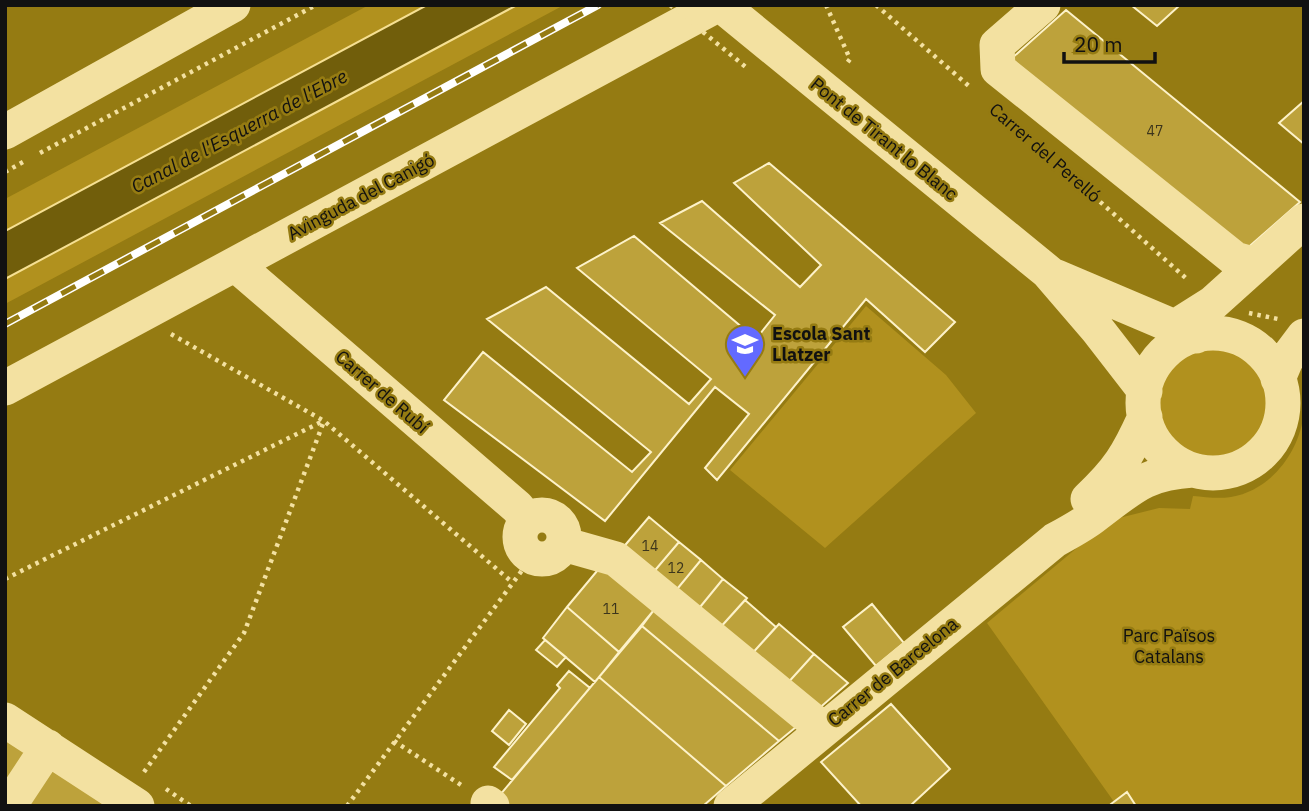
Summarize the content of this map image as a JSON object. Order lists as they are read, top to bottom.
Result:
{
  "streets": {
    "street": [
      "Pont de Tirant lo Blanc",
      "Carrer del Perelló",
      "Avinguda del Canigó",
      "Carrer de Rubí",
      "Carrer de Barcelona"
    ]
  },
  "crossings": [
    ["Pont de Tirant lo Blanc", "Avinguda del Canigó"],
    ["Avinguda del Canigó", "Carrer de Rubí"]
  ],
  "water": ["Canal de l'Esquerra de l'Ebre"],
  "parks": ["Parc Països Catalans"],
  "places": {
    "school or university": ["Escola Sant Llatzer"]
  },
  "house_numbers": [
    "47",
    "14",
    "12",
    "11"
  ],
  "scale_bar": "20 m"
}
